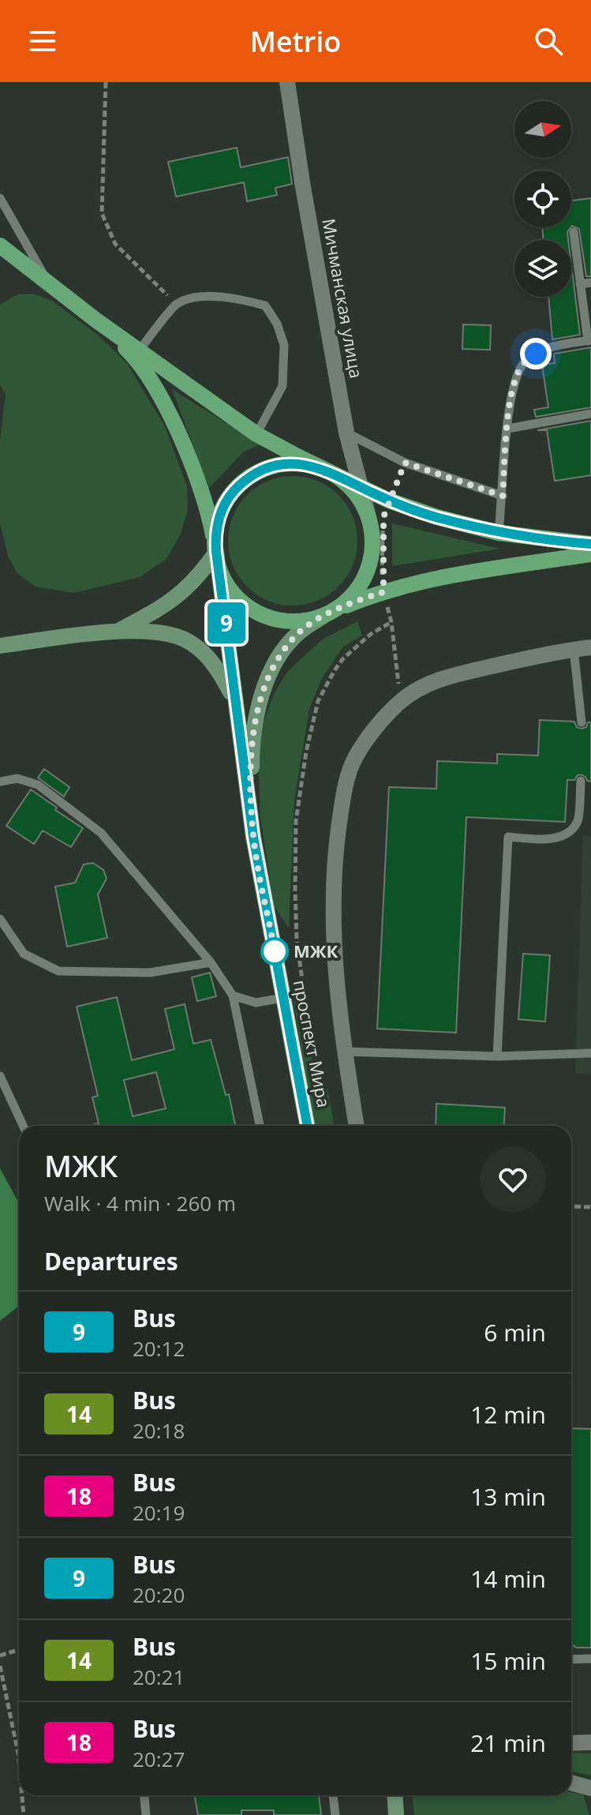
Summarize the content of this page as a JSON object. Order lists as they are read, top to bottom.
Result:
{
  "streets": {
    "main road": ["проспект Мира"],
    "street": ["Мичманская улица"]
  },
  "crossings": [
    ["Мичманская улица", "проспект Мира"]
  ],
  "places": ["МЖК"],
  "lines": ["bus line 9"],
  "north": "right",
  "page": {
    "header": "Metrio",
    "on_map": "9",
    "heading": [
      ["МЖК", "Walk · 4 min · 260 m"],
      "Departures"
    ],
    "list": [
      {
        "mark": "9",
        "name": "Bus",
        "note": "20:12",
        "value": "6 min"
      },
      {
        "mark": "14",
        "name": "Bus",
        "note": "20:18",
        "value": "12 min"
      },
      {
        "mark": "18",
        "name": "Bus",
        "note": "20:19",
        "value": "13 min"
      },
      {
        "mark": "9",
        "name": "Bus",
        "note": "20:20",
        "value": "14 min"
      },
      {
        "mark": "14",
        "name": "Bus",
        "note": "20:21",
        "value": "15 min"
      },
      {
        "mark": "18",
        "name": "Bus",
        "note": "20:27",
        "value": "21 min"
      }
    ]
  }
}
